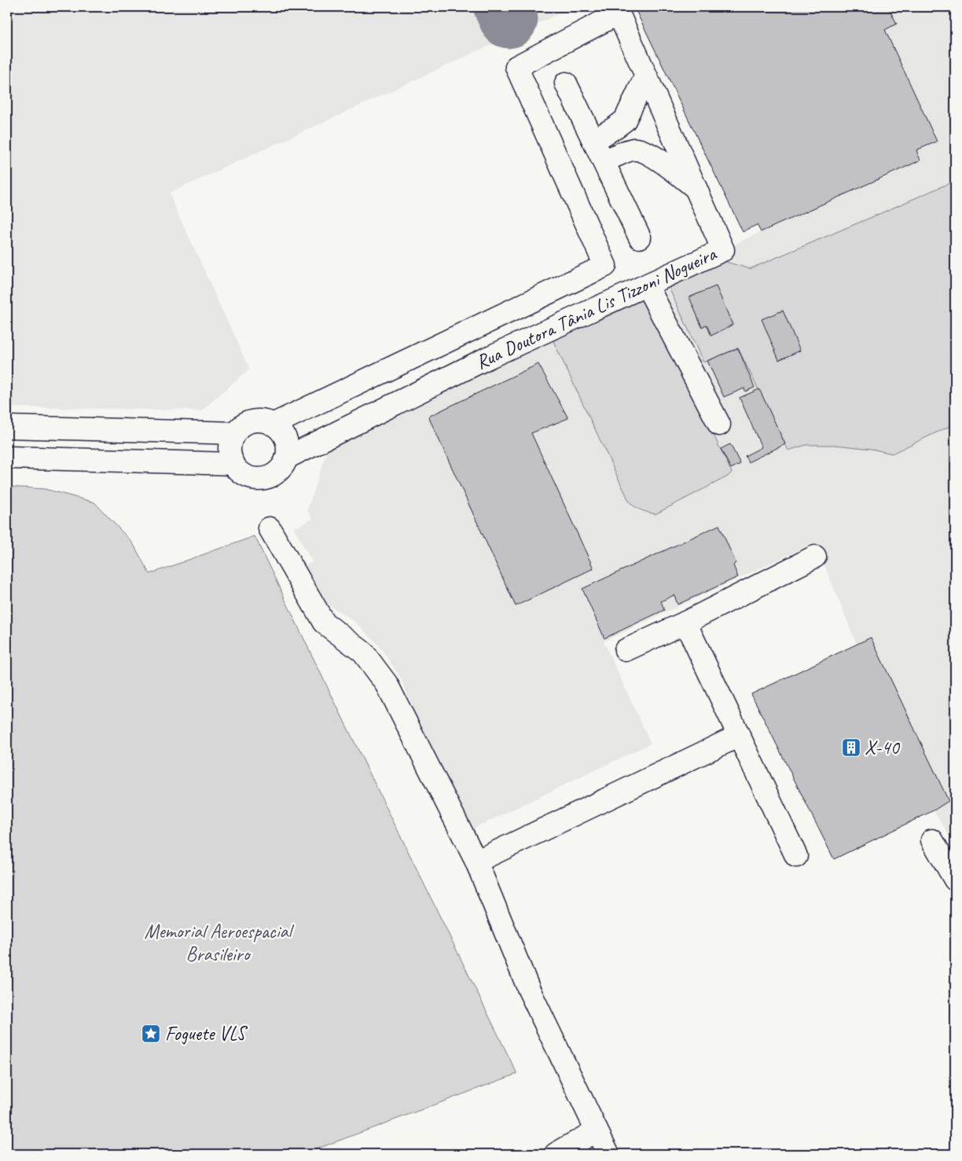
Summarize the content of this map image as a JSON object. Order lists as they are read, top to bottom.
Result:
{
  "streets": {
    "street": ["Rua Doutora Tânia Lis Tizzoni Nogueira"]
  },
  "parks": ["Memorial Aeroespacial Brasileiro"],
  "places": {
    "building": ["X-40"],
    "place": ["Foguete VLS"]
  }
}
